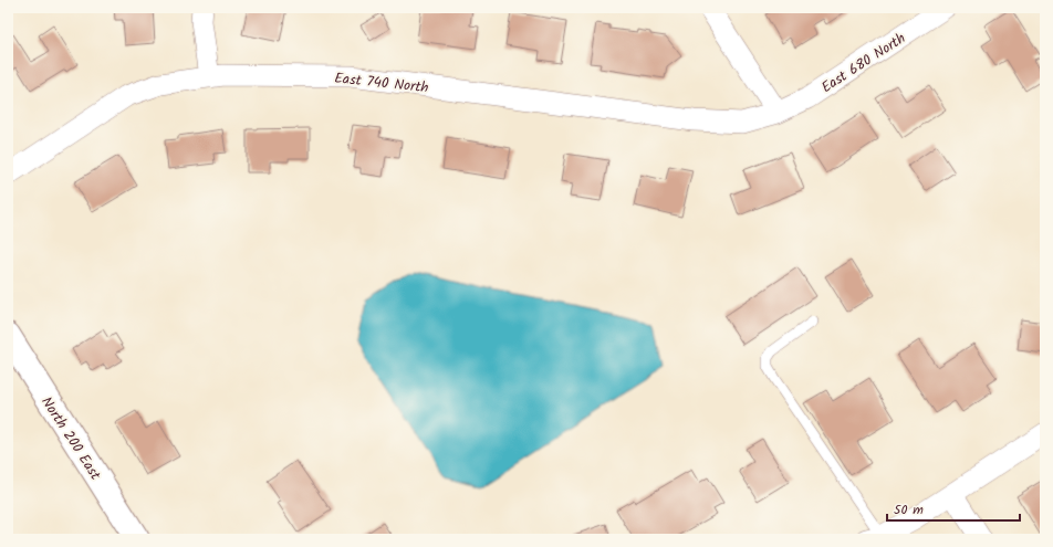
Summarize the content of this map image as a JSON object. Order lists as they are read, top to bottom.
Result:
{
  "streets": {
    "street": ["East 680 North", "East 740 North", "North 200 East"]
  },
  "crossings": [
    ["East 680 North", "East 740 North"]
  ],
  "scale_bar": "50 m"
}
